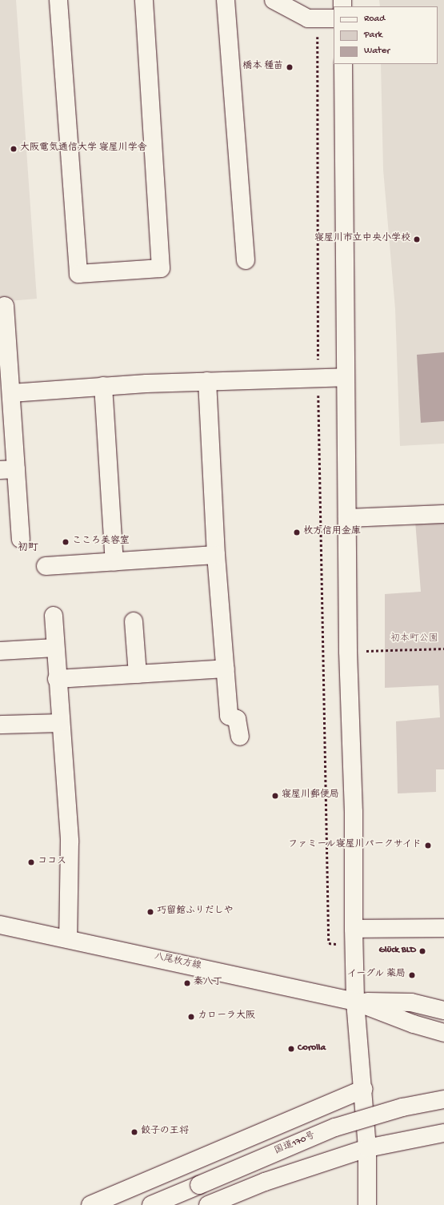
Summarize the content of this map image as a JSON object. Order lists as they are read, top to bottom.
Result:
{
  "streets": {
    "main road": ["八尾枚方線", "国道170号"]
  },
  "districts": ["初町"],
  "parks": ["初本町公園"],
  "places": [
    "橋本 種苗",
    "大阪電気通信大学 寝屋川学舎",
    "寝屋川市立中央小学校",
    "枚方信用金庫",
    "こころ美容室",
    "寝屋川郵便局",
    "ファミール寝屋川パークサイド",
    "ココス",
    "巧留館ふりだしや",
    "Glück BLD",
    "イーグル 薬局",
    "秦八丁",
    "カローラ大阪",
    "Corolla",
    "餃子の王将"
  ],
  "legend": ["Road", "Park", "Water"]
}
